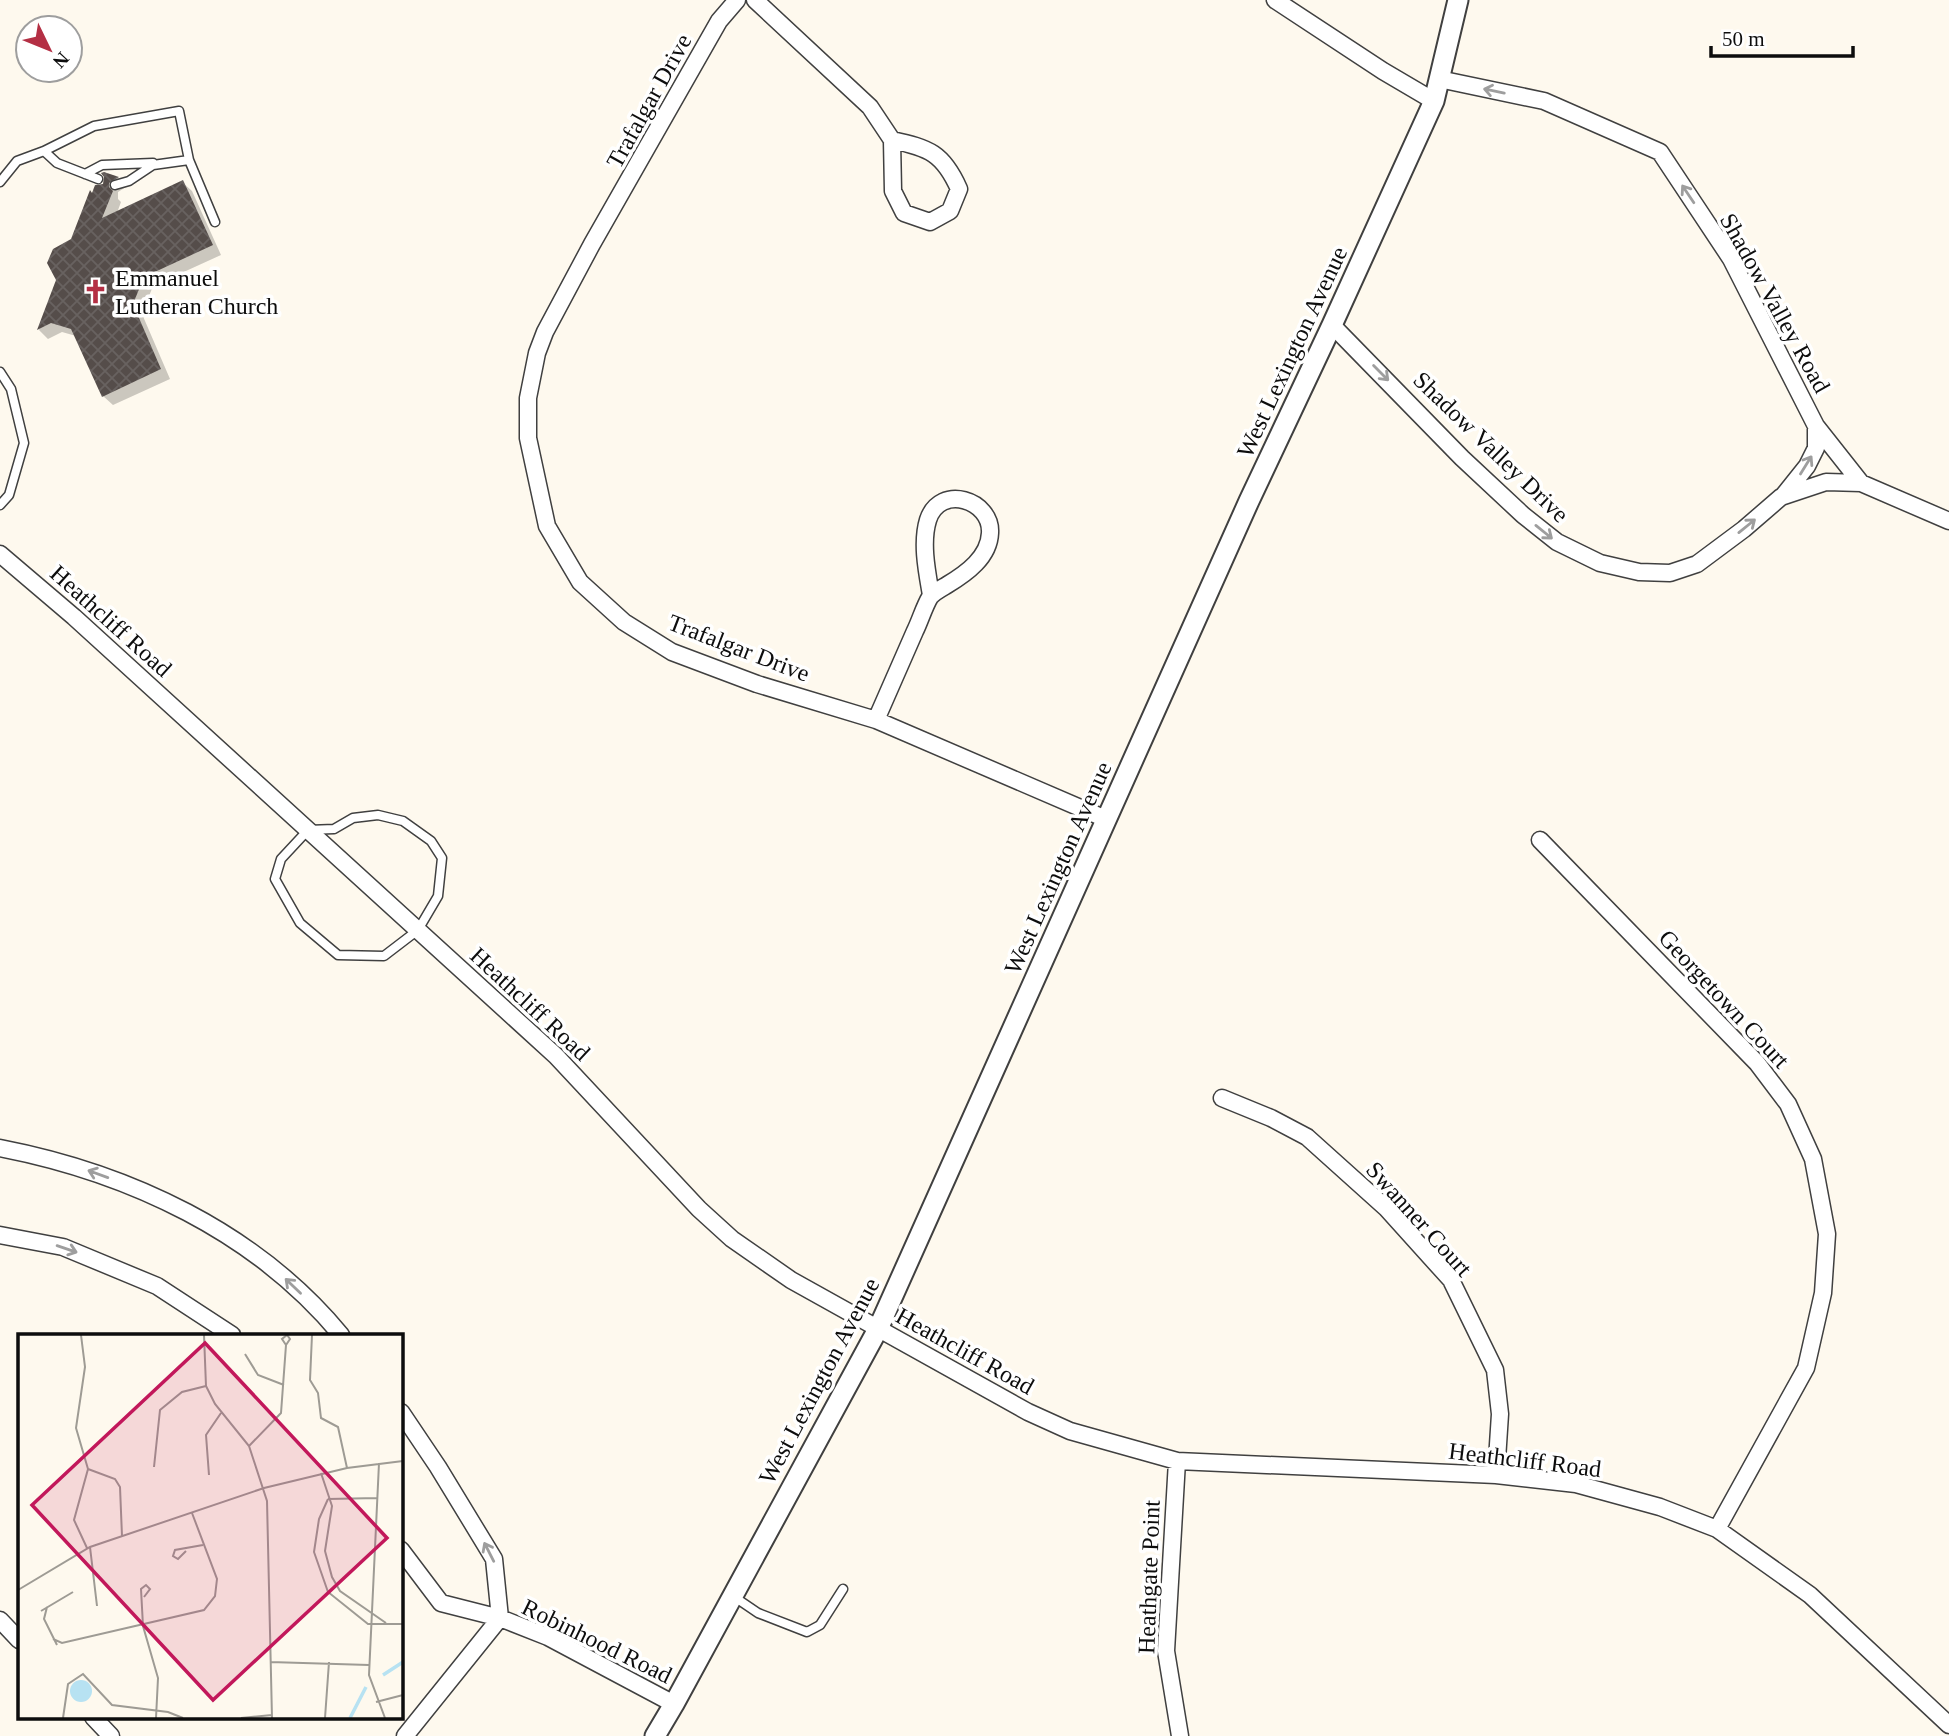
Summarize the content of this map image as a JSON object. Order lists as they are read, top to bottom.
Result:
{
  "streets": {
    "street": [
      "Trafalgar Drive",
      "Shadow Valley Road",
      "West Lexington Avenue",
      "Shadow Valley Drive",
      "Heathcliff Road",
      "Georgetown Court",
      "Swanner Court",
      "Heathgate Point",
      "Robinhood Road"
    ]
  },
  "crossings": [
    ["Trafalgar Drive", "West Lexington Avenue"],
    ["Shadow Valley Road", "West Lexington Avenue"],
    ["Shadow Valley Road", "Shadow Valley Drive"],
    ["West Lexington Avenue", "Shadow Valley Drive"],
    ["West Lexington Avenue", "Heathcliff Road"],
    ["West Lexington Avenue", "Robinhood Road"],
    ["Heathcliff Road", "Georgetown Court"],
    ["Heathcliff Road", "Swanner Court"],
    ["Heathcliff Road", "Heathgate Point"]
  ],
  "one_way": ["Shadow Valley Road", "Robinhood Road"],
  "places": {
    "church": ["Emmanuel Lutheran Church"]
  },
  "scale_bar": "50 m",
  "north": "bottom right"
}
